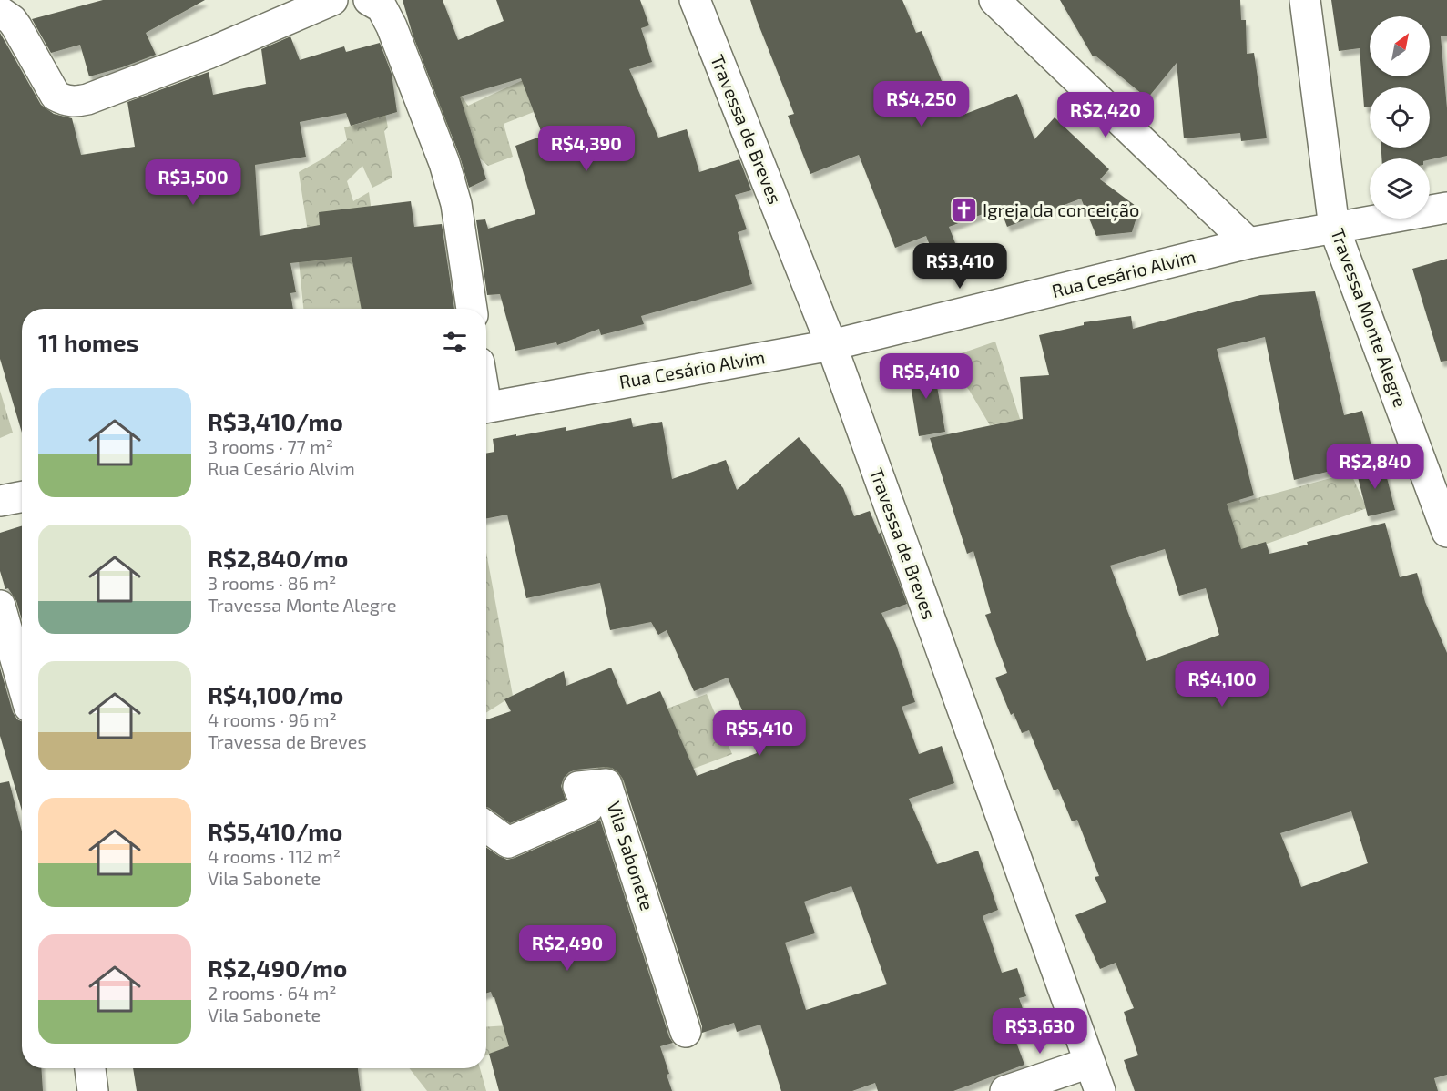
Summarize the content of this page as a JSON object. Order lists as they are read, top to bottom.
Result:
{
  "streets": {
    "street": [
      "Travessa de Breves",
      "Rua Cesário Alvim",
      "Travessa Monte Alegre",
      "Vila Sabonete"
    ]
  },
  "crossings": [
    ["Travessa de Breves", "Rua Cesário Alvim"],
    ["Rua Cesário Alvim", "Travessa Monte Alegre"]
  ],
  "places": {
    "church": ["Igreja da conceição"]
  },
  "north": "top right",
  "page": {
    "price": [
      "R$4,250",
      "R$2,420",
      "R$4,390",
      "R$3,500",
      "R$3,410",
      "R$5,410",
      "R$2,840",
      "R$4,100",
      "R$5,410",
      "R$2,490",
      "R$3,630"
    ],
    "heading": "11 homes",
    "list": [
      {
        "name": "R$3,410/mo",
        "note": "3 rooms · 77 m² · Rua Cesário Alvim"
      },
      {
        "name": "R$2,840/mo",
        "note": "3 rooms · 86 m² · Travessa Monte Alegre"
      },
      {
        "name": "R$4,100/mo",
        "note": "4 rooms · 96 m² · Travessa de Breves"
      },
      {
        "name": "R$5,410/mo",
        "note": "4 rooms · 112 m² · Vila Sabonete"
      },
      {
        "name": "R$2,490/mo",
        "note": "2 rooms · 64 m² · Vila Sabonete"
      }
    ]
  }
}
